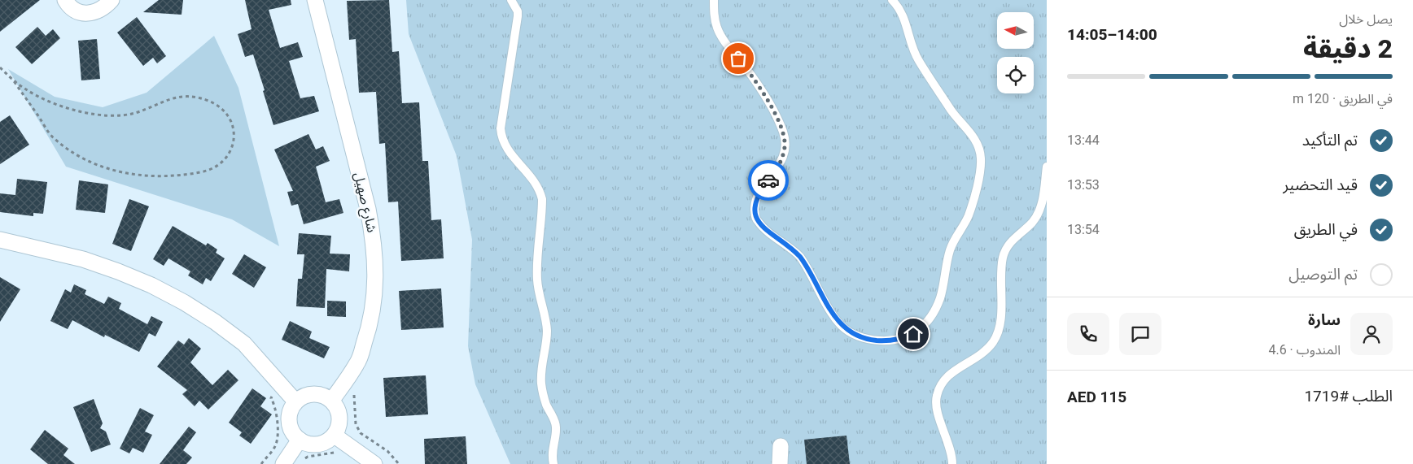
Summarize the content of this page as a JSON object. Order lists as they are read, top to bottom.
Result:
{
  "streets": {
    "street": ["شارع صهيل"]
  },
  "north": "left",
  "page": {
    "heading": ["2 دقيقة", "يصل خلال", "14:00–14:05"],
    "panel": [
      "سارة",
      "المندوب · 4.6",
      "الطلب #1719",
      "AED 115"
    ],
    "bar": "في الطريق · 120 m",
    "list": [
      ["تم التأكيد", "13:44"],
      ["قيد التحضير", "13:53"],
      ["في الطريق", "13:54"],
      "تم التوصيل"
    ]
  }
}
